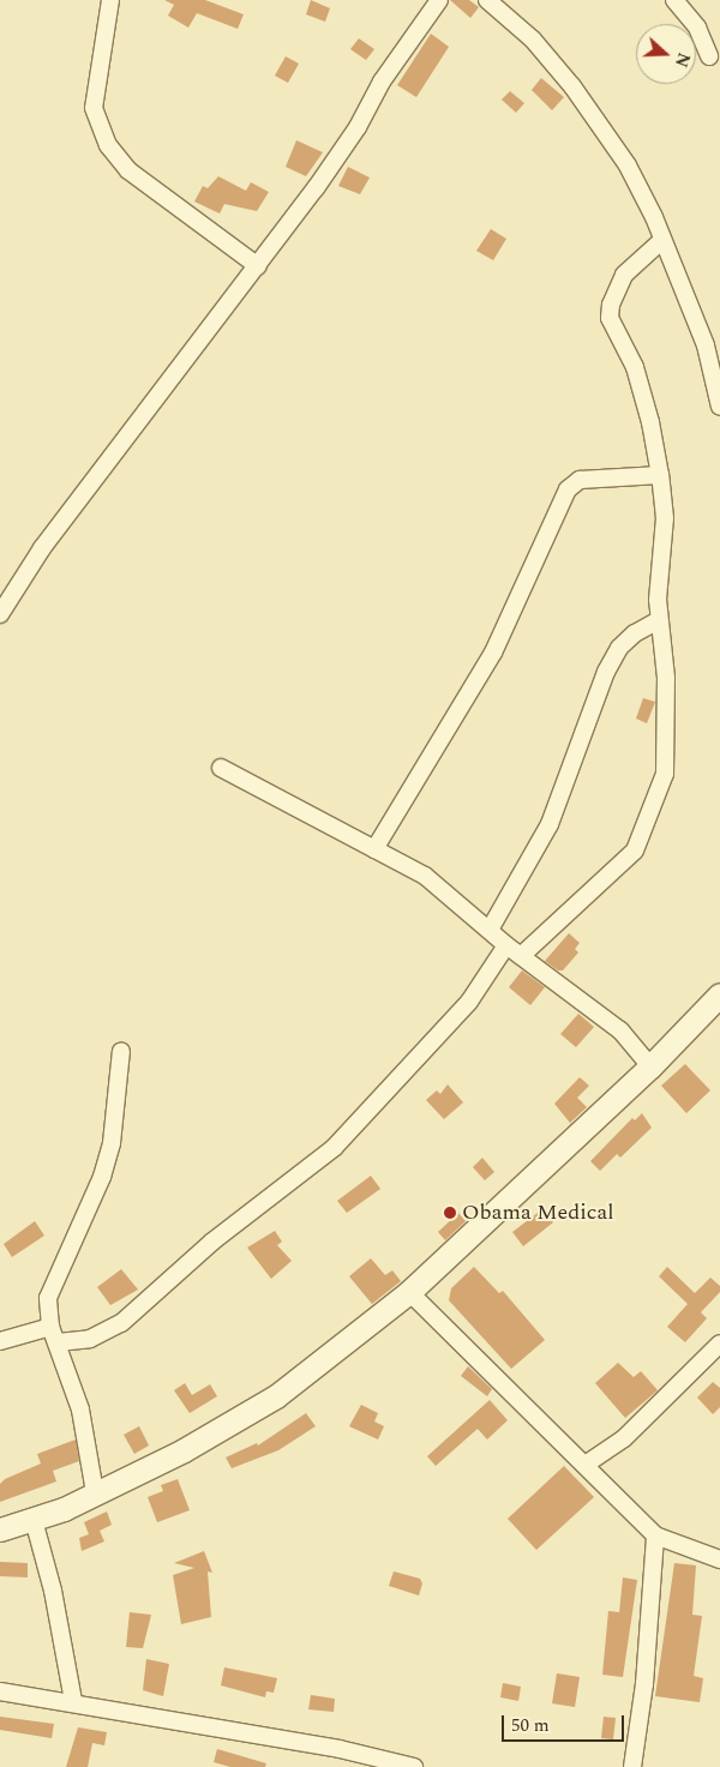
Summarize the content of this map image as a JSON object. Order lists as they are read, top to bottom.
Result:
{
  "places": ["Obama Medical"],
  "scale_bar": "50 m",
  "north": "right"
}
